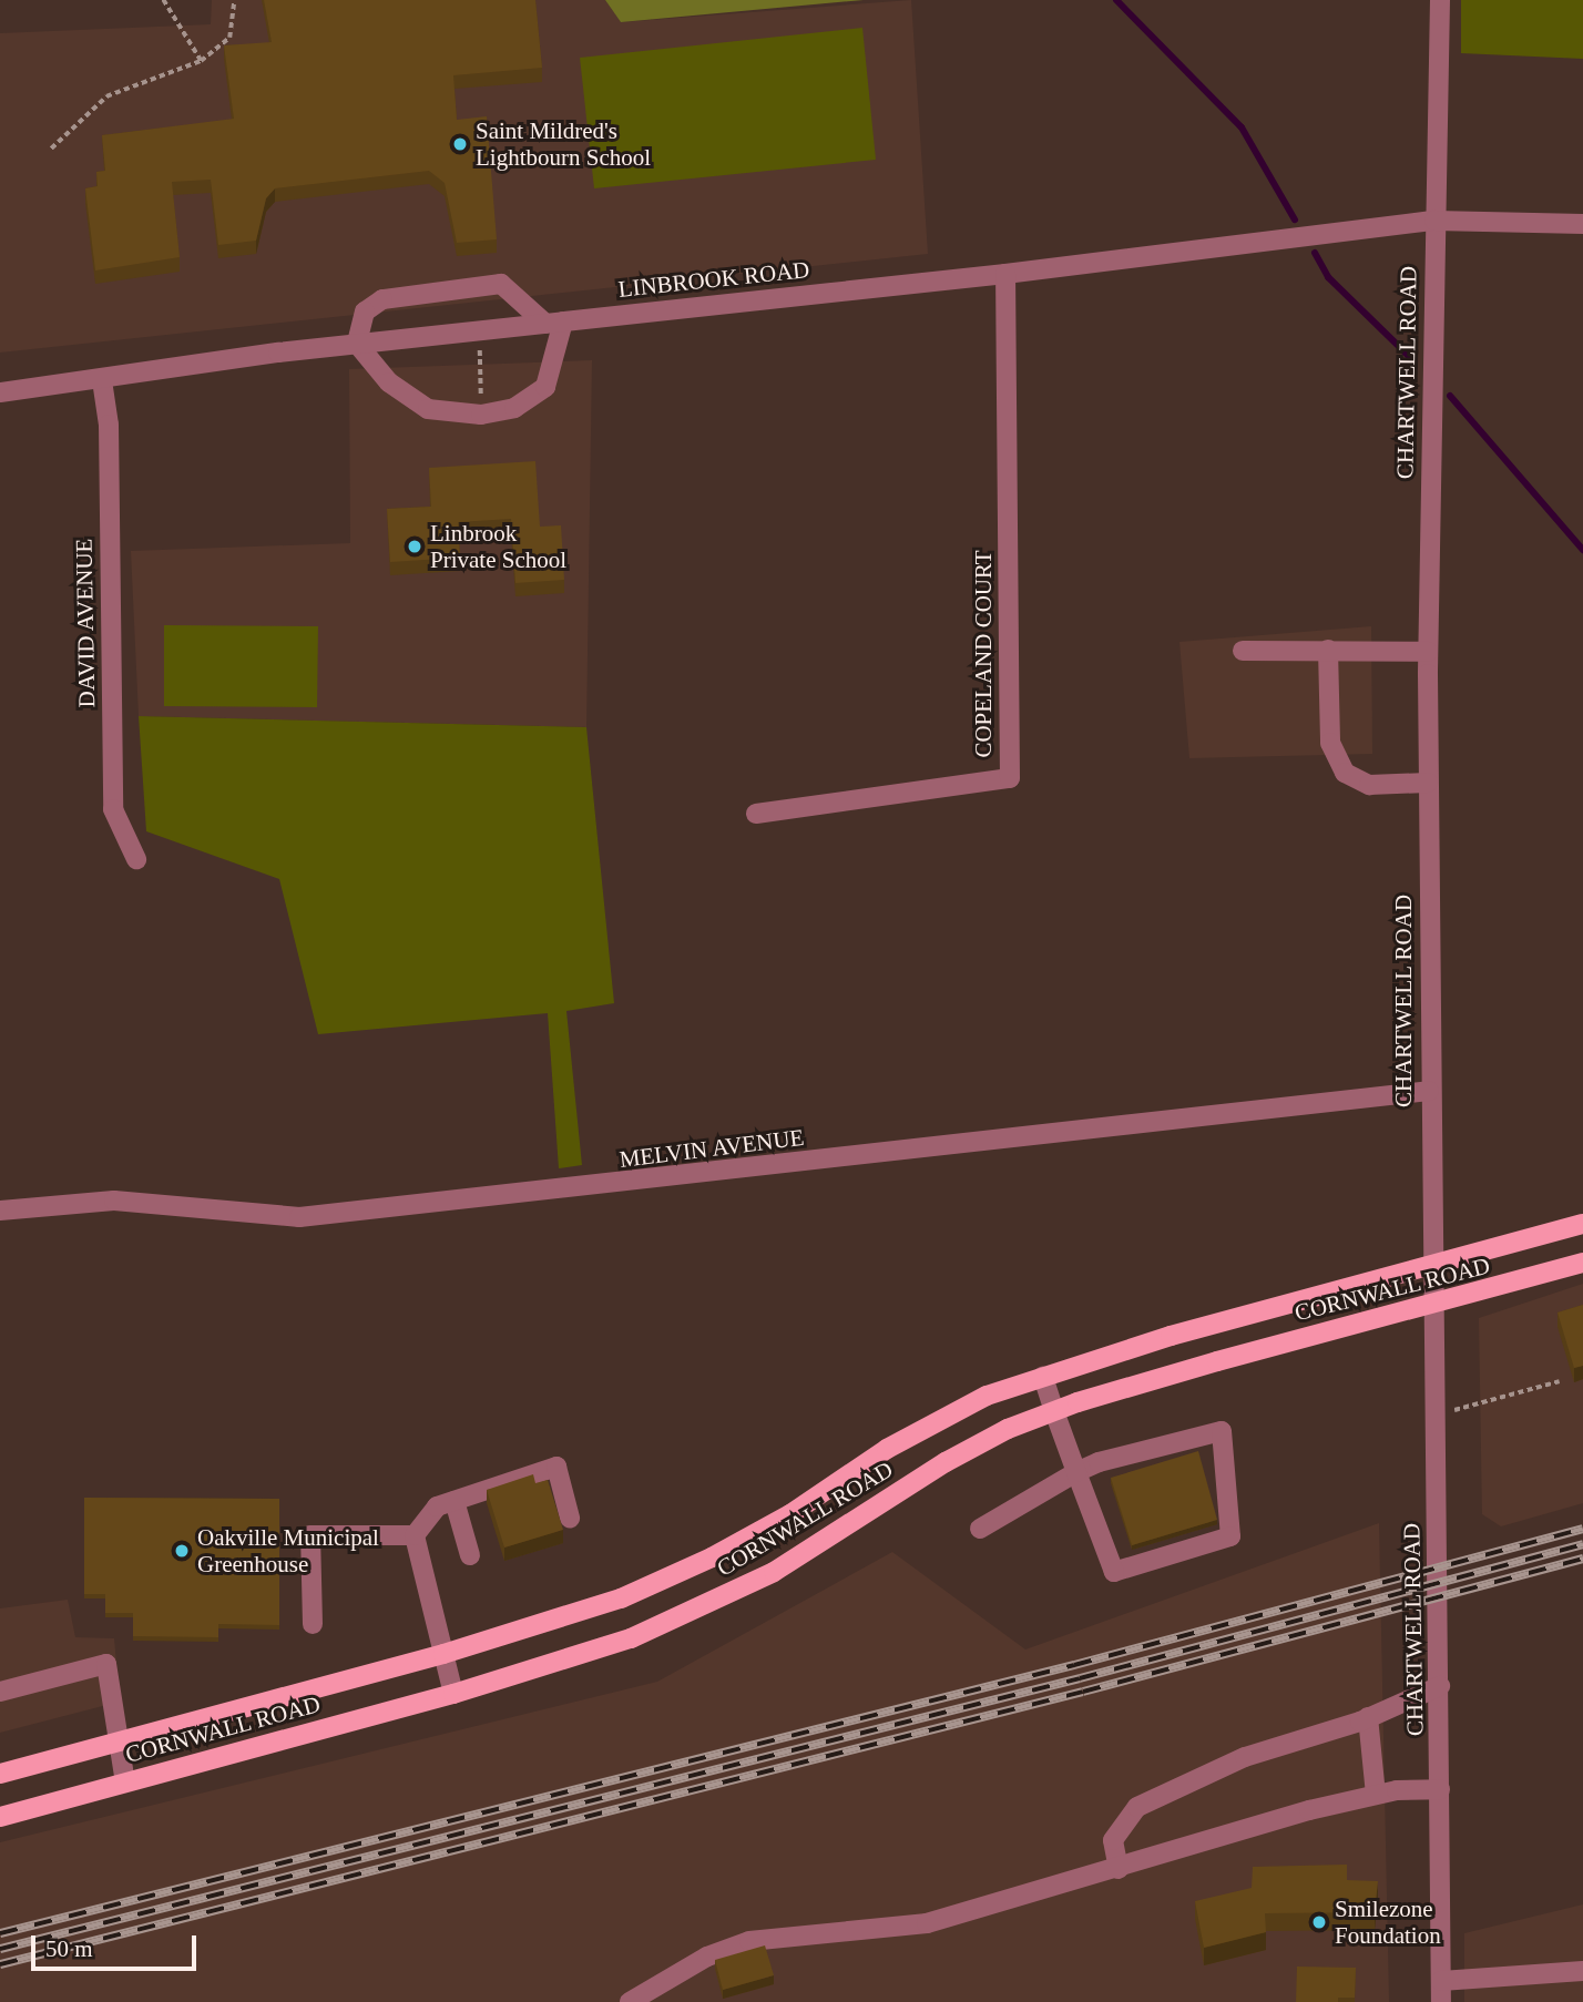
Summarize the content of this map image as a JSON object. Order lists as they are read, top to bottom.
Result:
{
  "streets": {
    "main road": ["CORNWALL ROAD"],
    "street": [
      "LINBROOK ROAD",
      "CHARTWELL ROAD",
      "DAVID AVENUE",
      "COPELAND COURT",
      "MELVIN AVENUE"
    ]
  },
  "crossings": [
    ["LINBROOK ROAD", "CHARTWELL ROAD"],
    ["LINBROOK ROAD", "DAVID AVENUE"],
    ["LINBROOK ROAD", "COPELAND COURT"],
    ["CHARTWELL ROAD", "MELVIN AVENUE"],
    ["CHARTWELL ROAD", "CORNWALL ROAD"]
  ],
  "places": [
    "Saint Mildred's Lightbourn School",
    "Linbrook Private School",
    "Oakville Municipal Greenhouse",
    "Smilezone Foundation"
  ],
  "scale_bar": "50 m"
}
